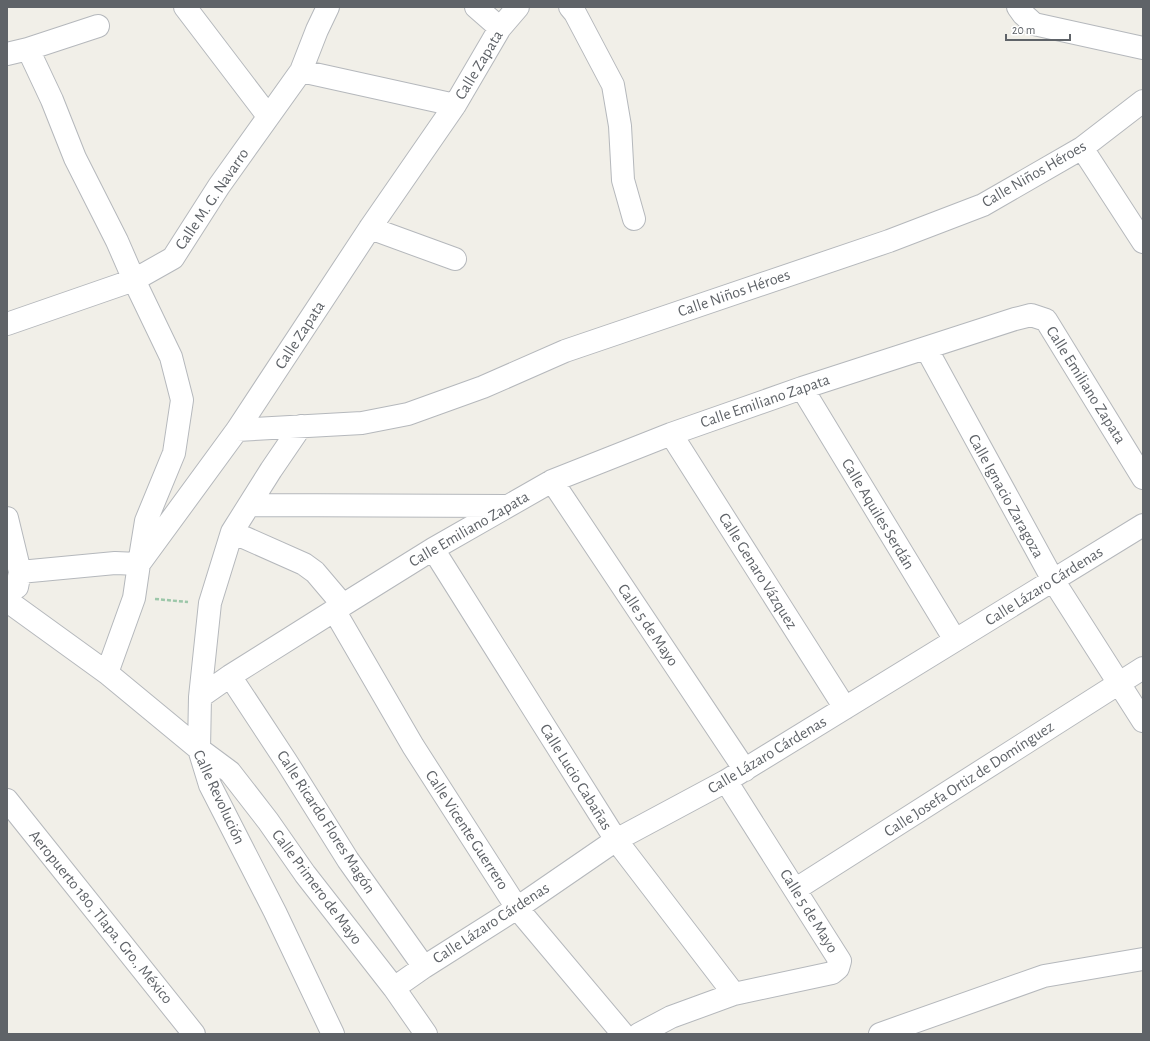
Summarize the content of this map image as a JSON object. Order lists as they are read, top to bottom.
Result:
{
  "streets": {
    "street": [
      "Calle Zapata",
      "Calle Niños Héroes",
      "Calle M. G. Navarro",
      "Calle Emiliano Zapata",
      "Calle Ignacio Zaragoza",
      "Calle Aquiles Serdán",
      "Calle Genaro Vázquez",
      "Calle Lázaro Cárdenas",
      "Calle 5 de Mayo",
      "Calle Lucio Cabañas",
      "Calle Josefa Ortiz de Domínguez",
      "Calle Revolución",
      "Calle Ricardo Flores Magón",
      "Calle Vicente Guerrero",
      "Calle Primero de Mayo",
      "Aeropuerto 180, Tlapa, Gro., México"
    ]
  },
  "crossings": [
    ["Calle Zapata", "Calle Niños Héroes"],
    ["Calle Zapata", "Calle Revolución"],
    ["Calle Emiliano Zapata", "Calle Ignacio Zaragoza"],
    ["Calle Emiliano Zapata", "Calle Aquiles Serdán"],
    ["Calle Emiliano Zapata", "Calle Genaro Vázquez"],
    ["Calle Emiliano Zapata", "Calle 5 de Mayo"],
    ["Calle Emiliano Zapata", "Calle Lucio Cabañas"],
    ["Calle Emiliano Zapata", "Calle Ricardo Flores Magón"],
    ["Calle Emiliano Zapata", "Calle Vicente Guerrero"],
    ["Calle Ignacio Zaragoza", "Calle Lázaro Cárdenas"],
    ["Calle Ignacio Zaragoza", "Calle Josefa Ortiz de Domínguez"],
    ["Calle Aquiles Serdán", "Calle Lázaro Cárdenas"],
    ["Calle Genaro Vázquez", "Calle Lázaro Cárdenas"],
    ["Calle Lázaro Cárdenas", "Calle 5 de Mayo"],
    ["Calle Lázaro Cárdenas", "Calle Lucio Cabañas"],
    ["Calle Lázaro Cárdenas", "Calle Ricardo Flores Magón"],
    ["Calle Lázaro Cárdenas", "Calle Vicente Guerrero"],
    ["Calle Lázaro Cárdenas", "Calle Primero de Mayo"],
    ["Calle 5 de Mayo", "Calle Lucio Cabañas"],
    ["Calle 5 de Mayo", "Calle Josefa Ortiz de Domínguez"],
    ["Calle Revolución", "Calle Primero de Mayo"]
  ],
  "scale_bar": "20 m"
}
